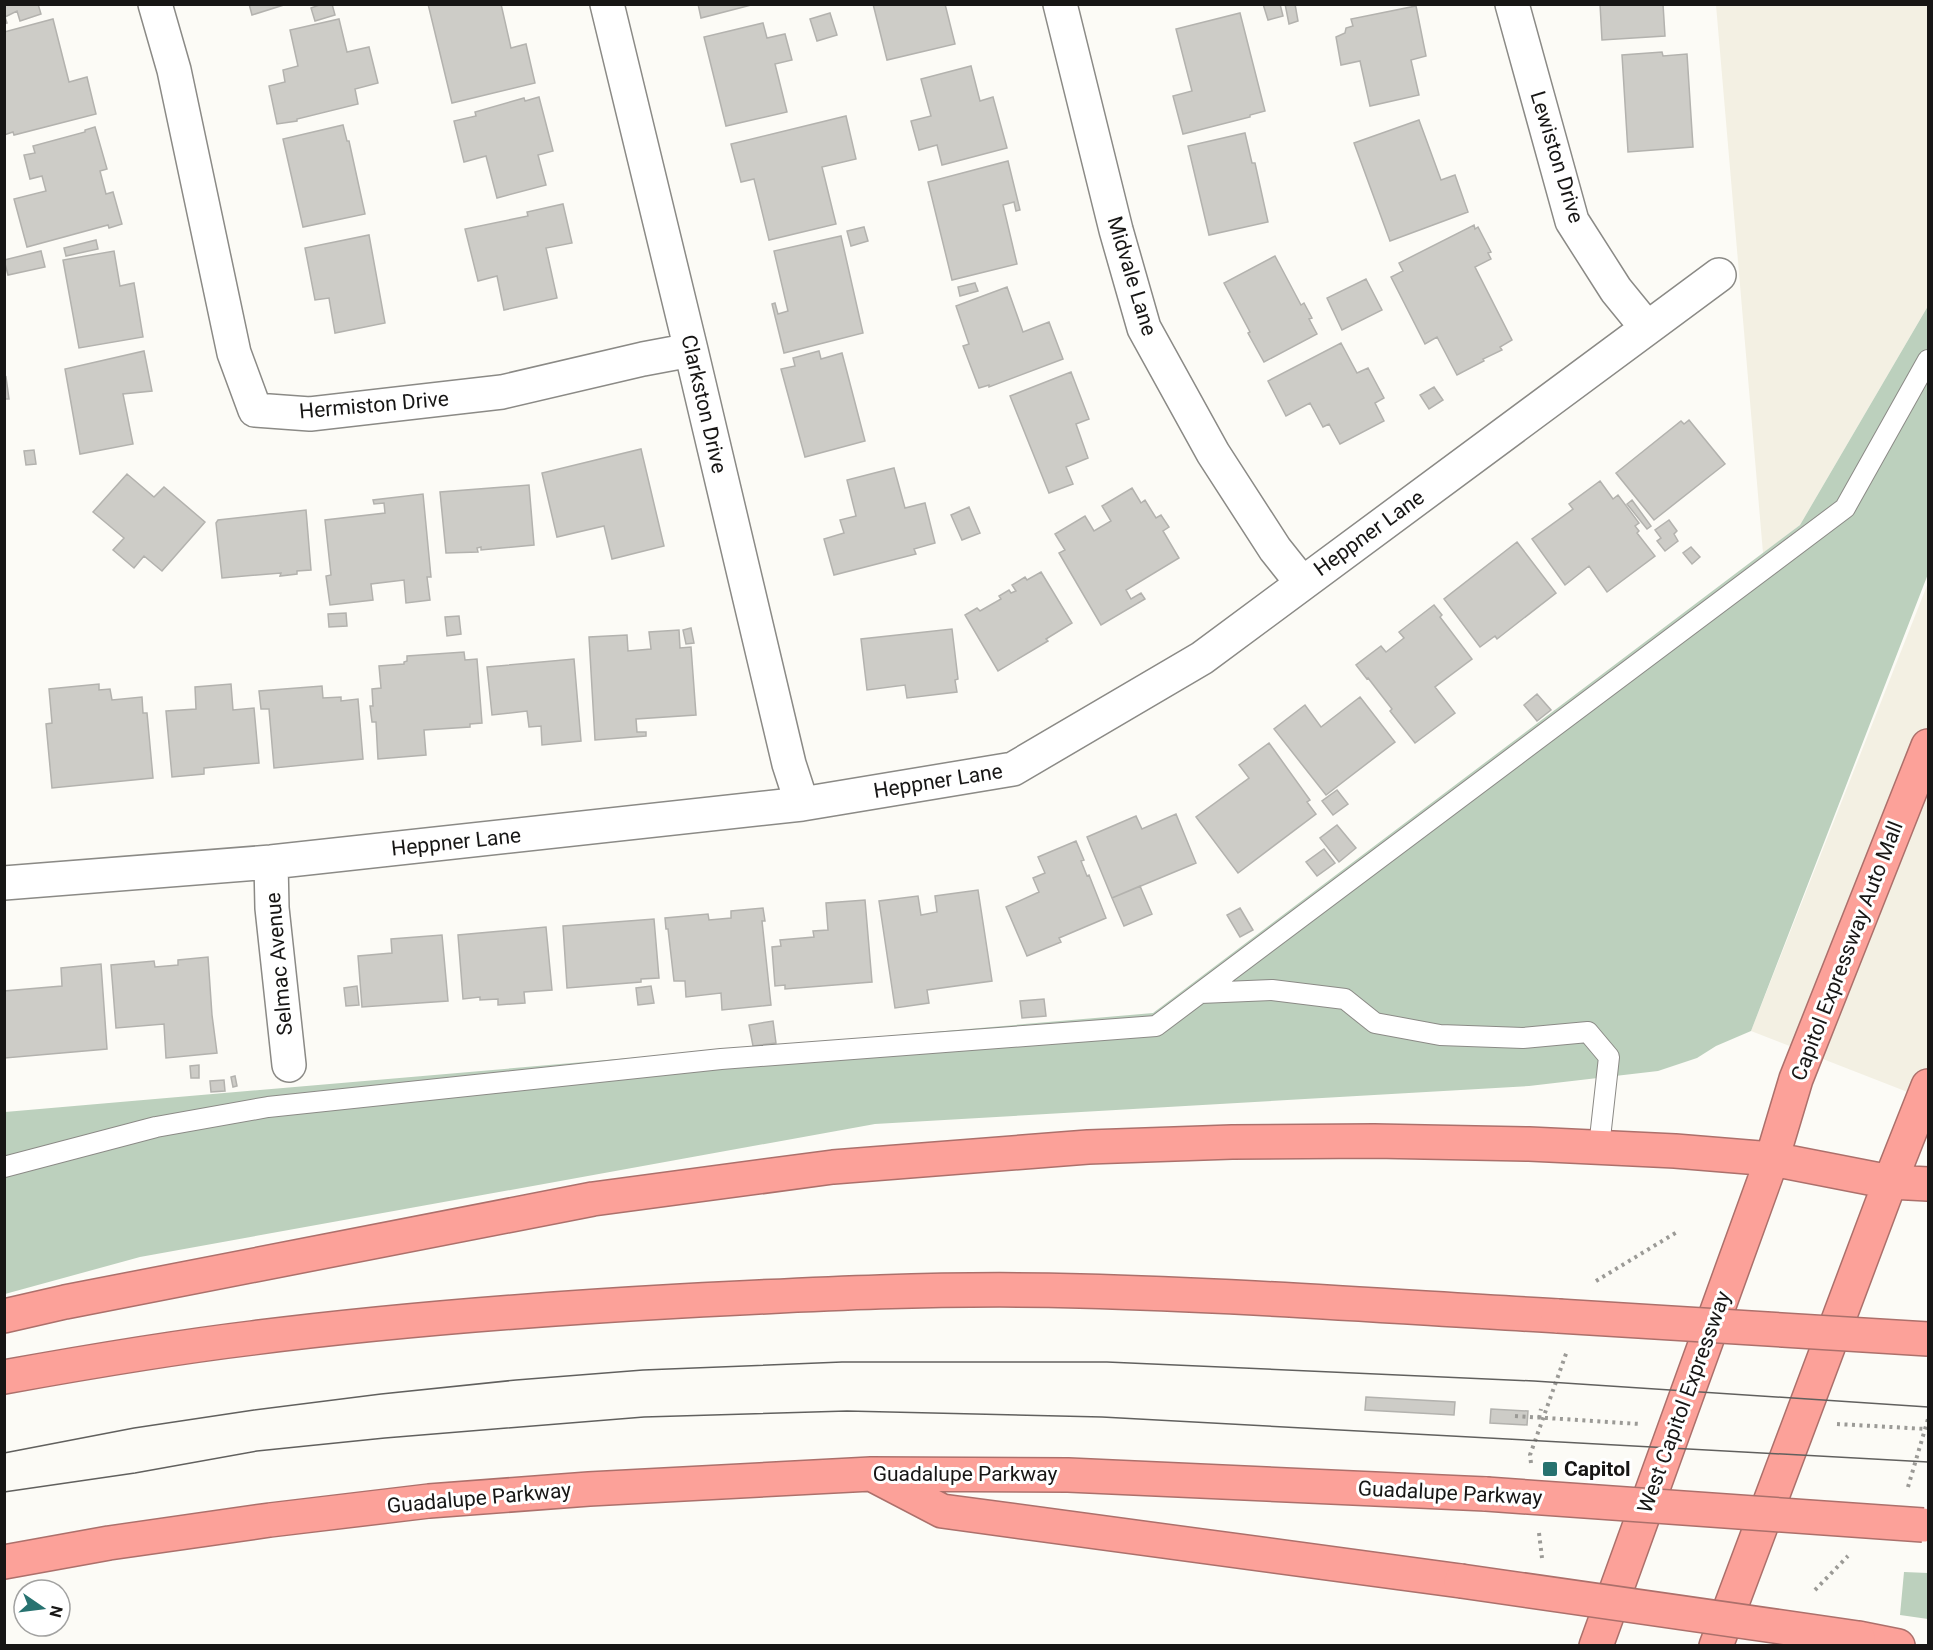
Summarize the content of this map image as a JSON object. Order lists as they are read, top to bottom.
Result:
{
  "streets": {
    "highway": ["Capitol Expressway Auto Mall", "West Capitol Expressway", "Guadalupe Parkway"],
    "street": [
      "Lewiston Drive",
      "Midvale Lane",
      "Clarkston Drive",
      "Hermiston Drive",
      "Heppner Lane",
      "Selmac Avenue"
    ]
  },
  "crossings": [
    ["Lewiston Drive", "Heppner Lane"],
    ["Midvale Lane", "Heppner Lane"],
    ["Clarkston Drive", "Hermiston Drive"],
    ["Clarkston Drive", "Heppner Lane"],
    ["Heppner Lane", "Selmac Avenue"],
    ["Capitol Expressway Auto Mall", "West Capitol Expressway"]
  ],
  "places": {
    "transit": ["Capitol"]
  },
  "north": "right"
}
